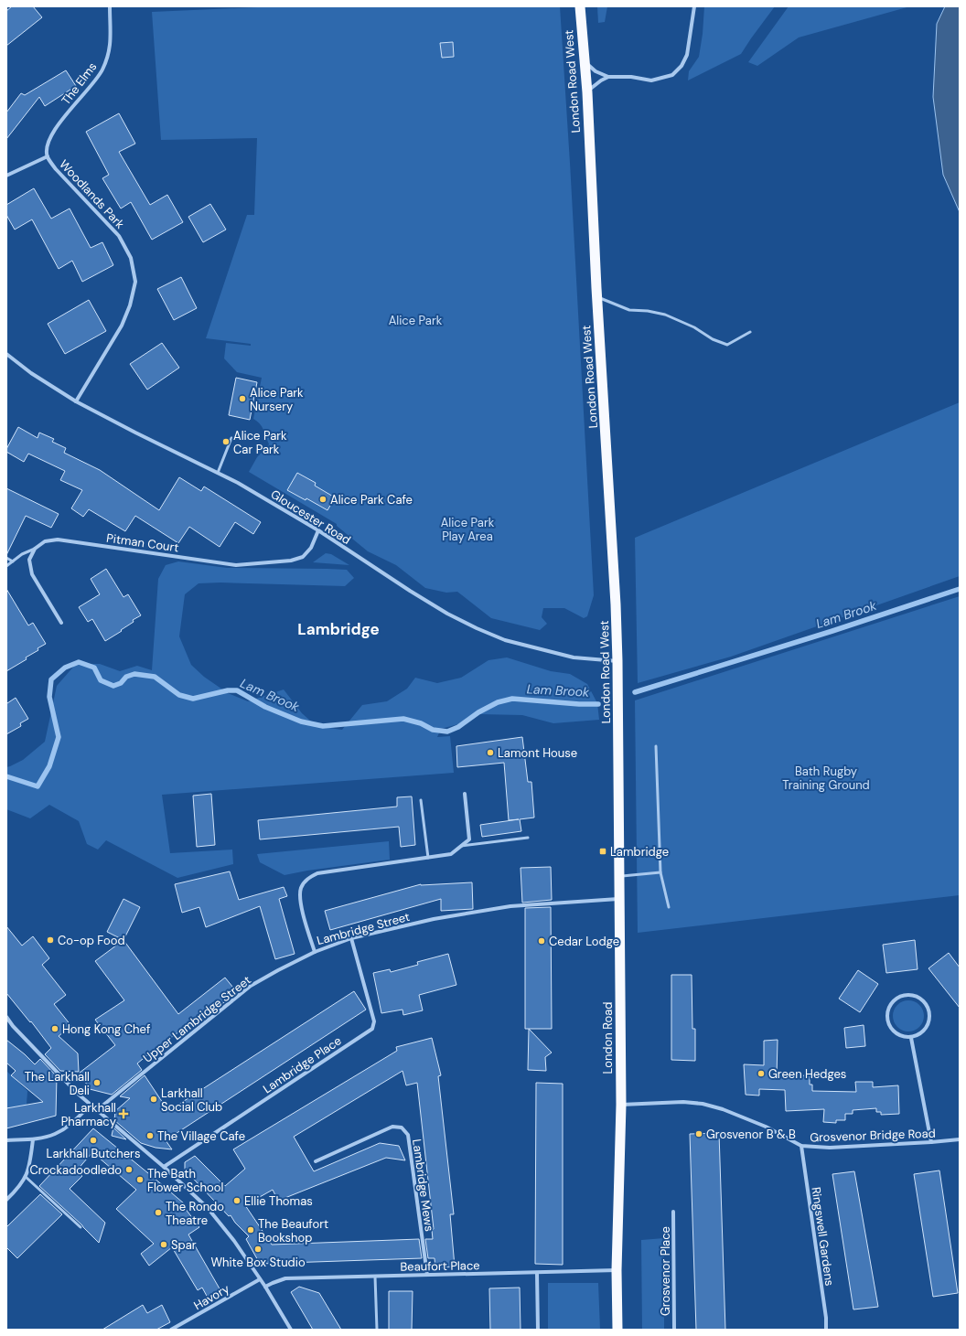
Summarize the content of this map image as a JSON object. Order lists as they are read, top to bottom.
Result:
{
  "streets": {
    "highway": ["London Road West", "London Road"],
    "street": [
      "The Elms",
      "Woodlands Park",
      "Gloucester Road",
      "Pitman Court",
      "Lambridge Street",
      "Upper Lambridge Street",
      "Lambridge Place",
      "Grosvenor Bridge Road",
      "Lambridge Mews",
      "Ringswell Gardens",
      "Beaufort Place",
      "Grosvenor Place",
      "Havory"
    ]
  },
  "crossings": [
    ["London Road West", "Gloucester Road"],
    ["London Road West", "London Road"],
    ["The Elms", "Woodlands Park"],
    ["Woodlands Park", "Gloucester Road"],
    ["Gloucester Road", "Pitman Court"],
    ["Lambridge Street", "Upper Lambridge Street"],
    ["Lambridge Street", "London Road"],
    ["Lambridge Street", "Lambridge Place"],
    ["London Road", "Grosvenor Bridge Road"],
    ["London Road", "Beaufort Place"],
    ["Grosvenor Bridge Road", "Ringswell Gardens"],
    ["Lambridge Mews", "Beaufort Place"]
  ],
  "districts": ["Lambridge"],
  "water": ["Lam Brook"],
  "parks": ["Alice Park", "Alice Park Play Area", "Bath Rugby Training Ground"],
  "places": {
    "other": [
      "Alice Park Nursery",
      "Alice Park Car Park",
      "Alice Park Cafe",
      "Lamont House",
      "Co-op Food",
      "Cedar Lodge",
      "Hong Kong Chef",
      "Green Hedges",
      "The Larkhall Deli",
      "Larkhall Social Club",
      "Grosvenor B & B",
      "The Village Cafe",
      "Larkhall Butchers",
      "Crockadoodledo",
      "The Bath Flower School",
      "Ellie Thomas",
      "The Rondo Theatre",
      "The Beaufort Bookshop",
      "Spar",
      "White Box Studio"
    ],
    "transit": ["Lambridge"],
    "health": ["Larkhall Pharmacy"]
  }
}
